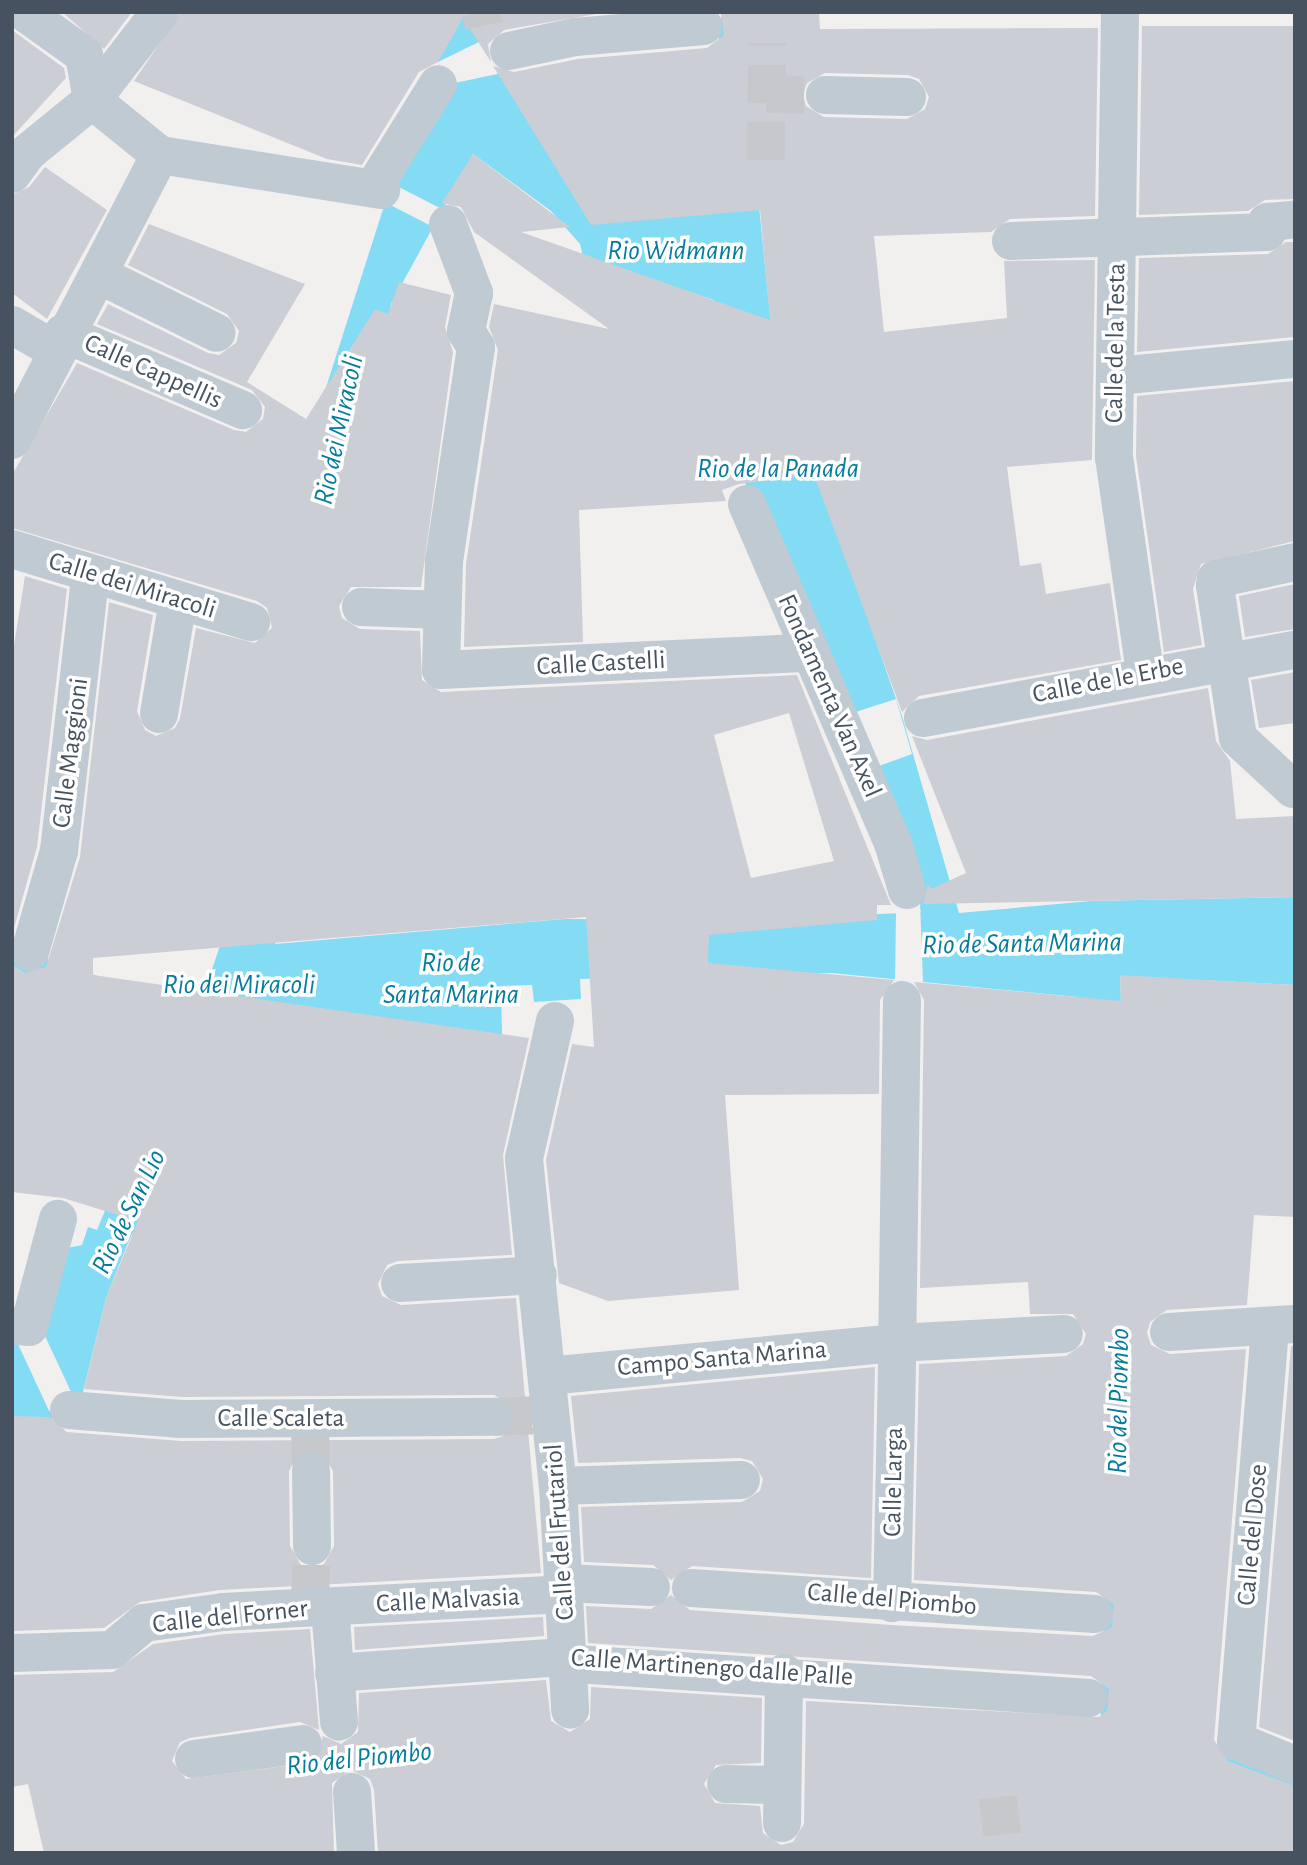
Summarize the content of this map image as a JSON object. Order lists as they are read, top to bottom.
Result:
{
  "streets": {
    "street": [
      "Calle de la Testa",
      "Calle Cappellis",
      "Calle dei Miracoli",
      "Calle Castelli",
      "Calle de le Erbe",
      "Fondamenta Van Axel",
      "Calle Maggioni",
      "Campo Santa Marina",
      "Calle Scaleta",
      "Calle Larga",
      "Calle del Frutariol",
      "Calle del Dose",
      "Calle del Piombo",
      "Calle Malvasia",
      "Calle del Forner",
      "Calle Martinengo dalle Palle"
    ]
  },
  "crossings": [
    ["Calle de la Testa", "Calle de le Erbe"],
    ["Calle dei Miracoli", "Calle Maggioni"],
    ["Calle Castelli", "Fondamenta Van Axel"],
    ["Campo Santa Marina", "Calle Larga"],
    ["Campo Santa Marina", "Calle del Frutariol"],
    ["Calle Larga", "Calle del Piombo"],
    ["Calle del Frutariol", "Calle Malvasia"],
    ["Calle del Frutariol", "Calle Martinengo dalle Palle"],
    ["Calle Malvasia", "Calle del Forner"]
  ],
  "water": [
    "Rio Widmann",
    "Rio dei Miracoli",
    "Rio de la Panada",
    "Rio de Santa Marina",
    "Rio de San Lio",
    "Rio del Piombo"
  ]
}
